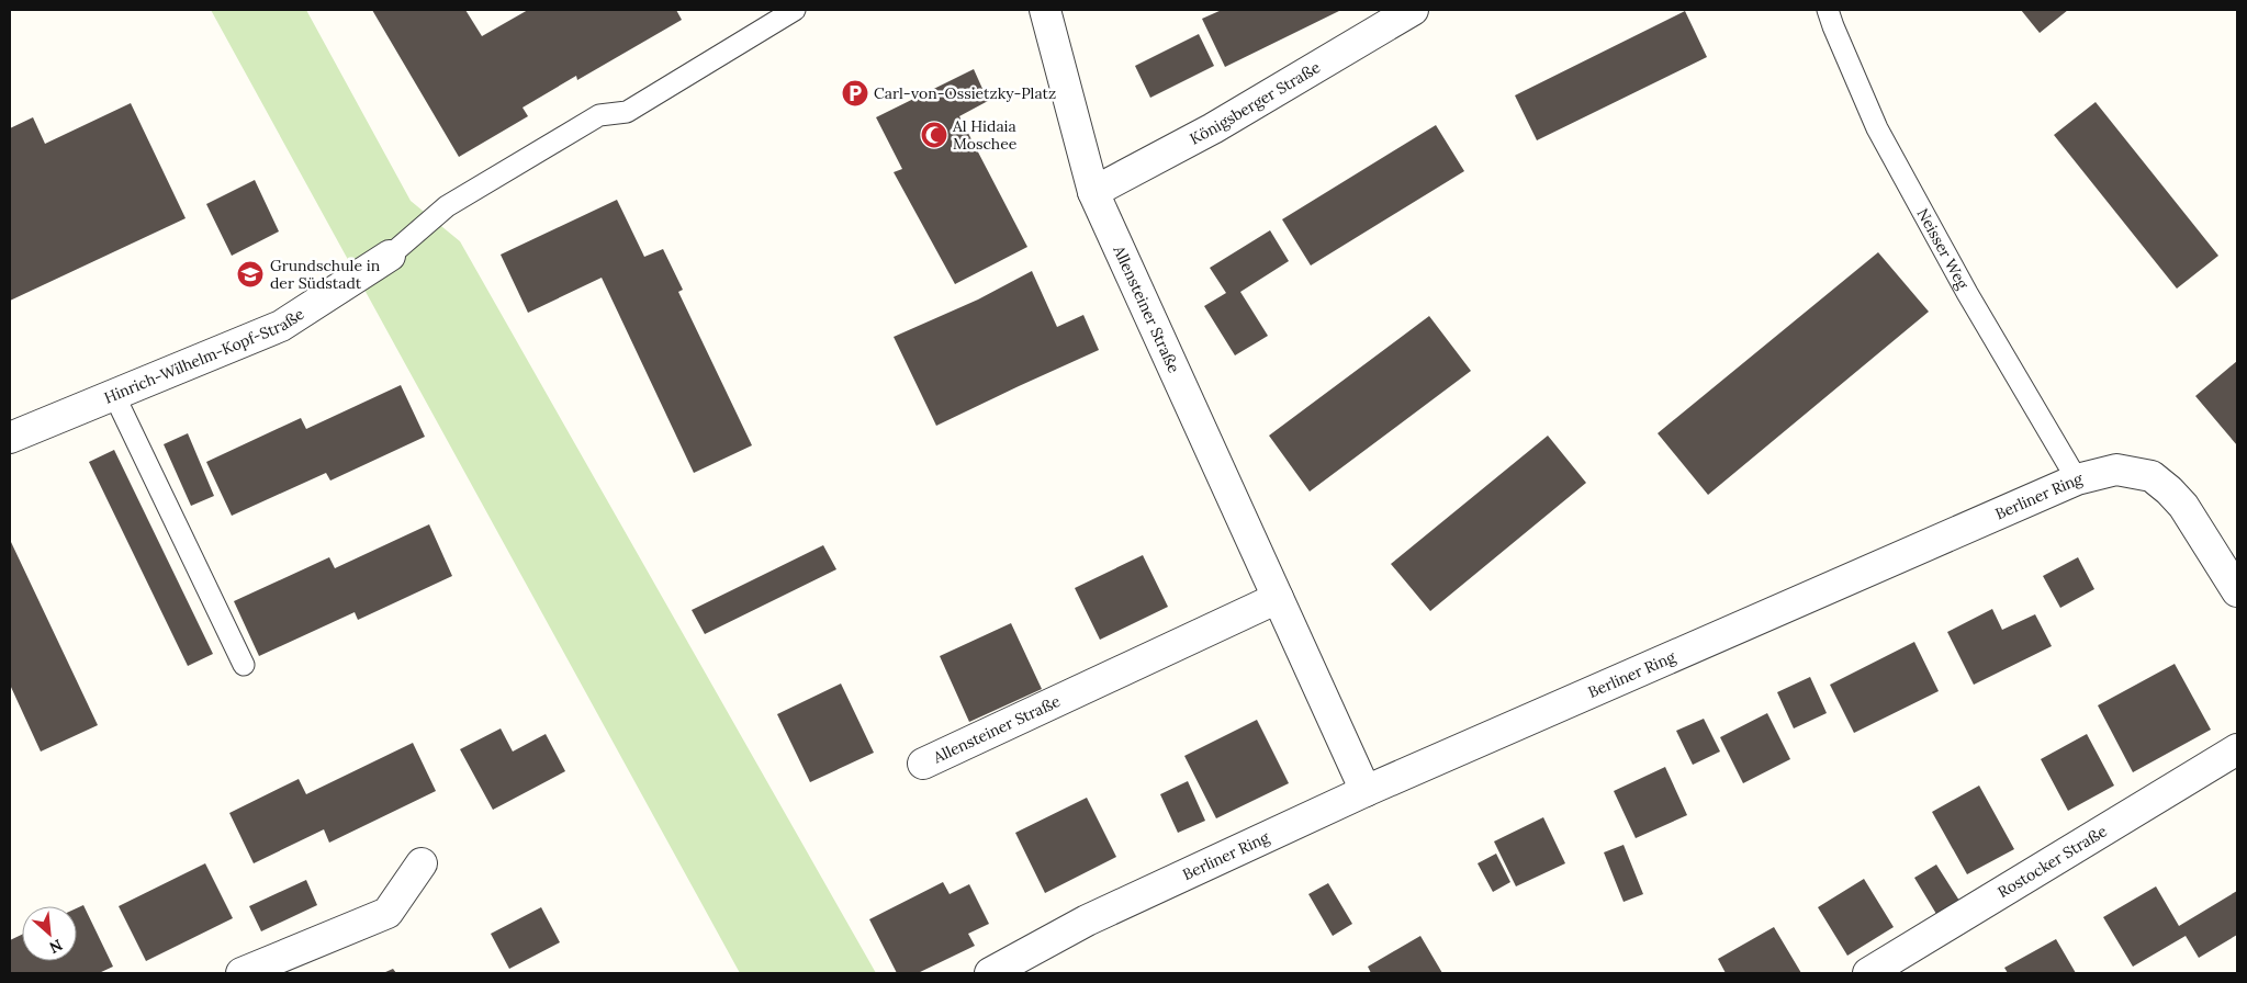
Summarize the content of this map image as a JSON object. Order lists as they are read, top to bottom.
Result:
{
  "streets": {
    "street": [
      "Königsberger Straße",
      "Allensteiner Straße",
      "Hinrich-Wilhelm-Kopf-Straße",
      "Berliner Ring",
      "Rostocker Straße"
    ],
    "lane": ["Neisser Weg"]
  },
  "crossings": [
    ["Königsberger Straße", "Allensteiner Straße"],
    ["Neisser Weg", "Berliner Ring"],
    ["Allensteiner Straße", "Berliner Ring"]
  ],
  "places": {
    "parking": ["Carl-von-Ossietzky-Platz"],
    "mosque": ["Al Hidaia Moschee"],
    "school or university": ["Grundschule in der Südstadt"]
  },
  "north": "bottom right"
}
